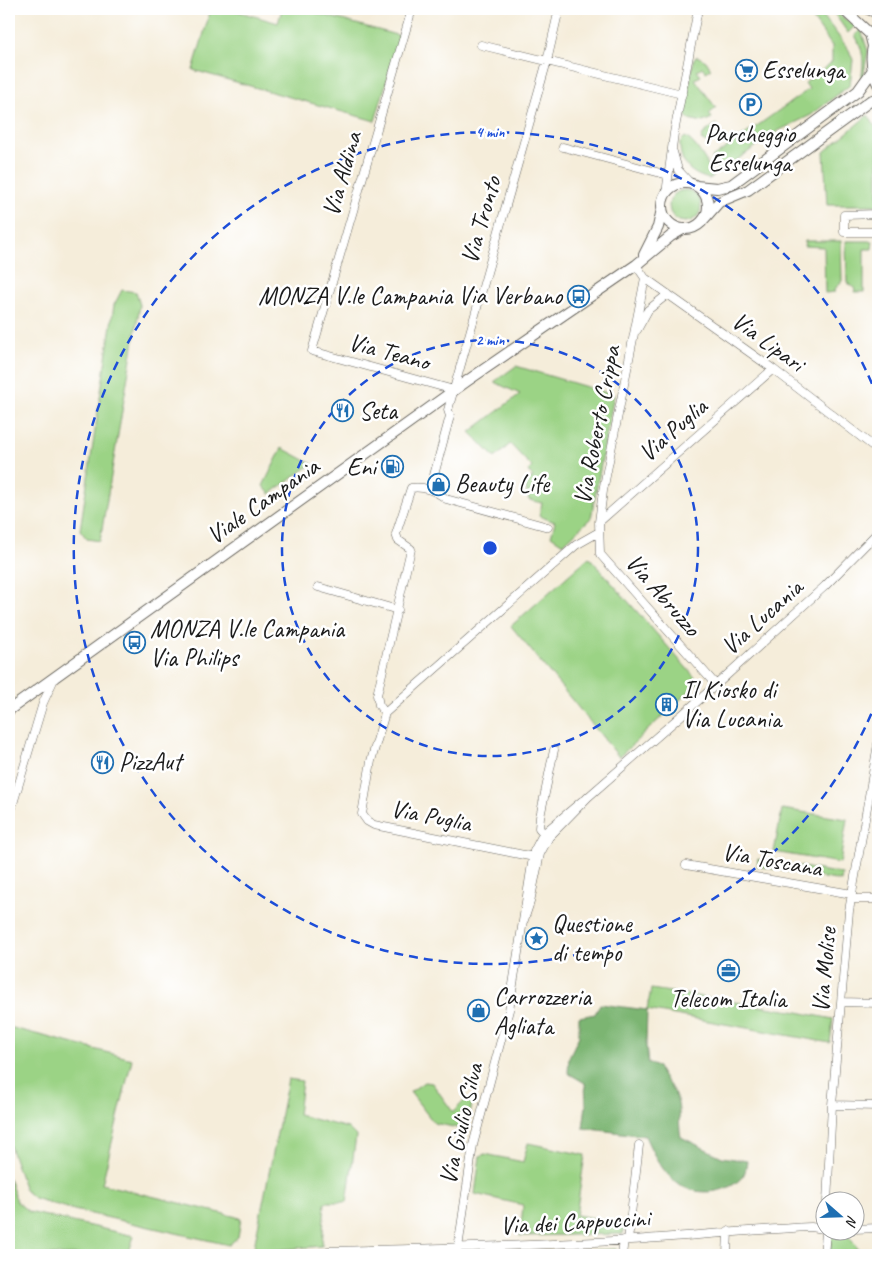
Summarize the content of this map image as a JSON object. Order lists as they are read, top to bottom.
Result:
{
  "streets": {
    "street": [
      "Via Aldina",
      "Via Tronto",
      "Via Lipari",
      "Via Teano",
      "Via Roberto Crippa",
      "Via Puglia",
      "Viale Campania",
      "Via Abruzzo",
      "Via Lucania",
      "Via Toscana",
      "Via Molise",
      "Via Giulio Silva",
      "Via dei Cappuccini"
    ]
  },
  "crossings": [
    ["Via Aldina", "Via Teano"],
    ["Via Tronto", "Via Teano"],
    ["Via Tronto", "Viale Campania"],
    ["Via Lipari", "Via Roberto Crippa"],
    ["Via Lipari", "Via Puglia"],
    ["Via Lipari", "Viale Campania"],
    ["Via Teano", "Viale Campania"],
    ["Via Roberto Crippa", "Via Puglia"],
    ["Via Roberto Crippa", "Via Abruzzo"],
    ["Via Puglia", "Via Abruzzo"],
    ["Via Puglia", "Via Giulio Silva"],
    ["Via Abruzzo", "Via Lucania"],
    ["Via Lucania", "Via Giulio Silva"],
    ["Via Toscana", "Via Molise"],
    ["Via Giulio Silva", "Via dei Cappuccini"]
  ],
  "places": {
    "supermarket": ["Esselunga"],
    "parking": ["Parcheggio Esselunga"],
    "bus stop": ["MONZA V.le Campania Via Verbano", "MONZA V.le Campania Via Philips"],
    "restaurant": ["Seta", "PizzAut"],
    "fuel station": ["Eni"],
    "shop": ["Beauty Life", "Carrozzeria Agliata"],
    "building": ["Il Kiosko di Via Lucania"],
    "place": ["Questione di tempo"],
    "office": ["Telecom Italia"]
  },
  "north": "right",
  "rings": ["4 min", "2 min"]
}
